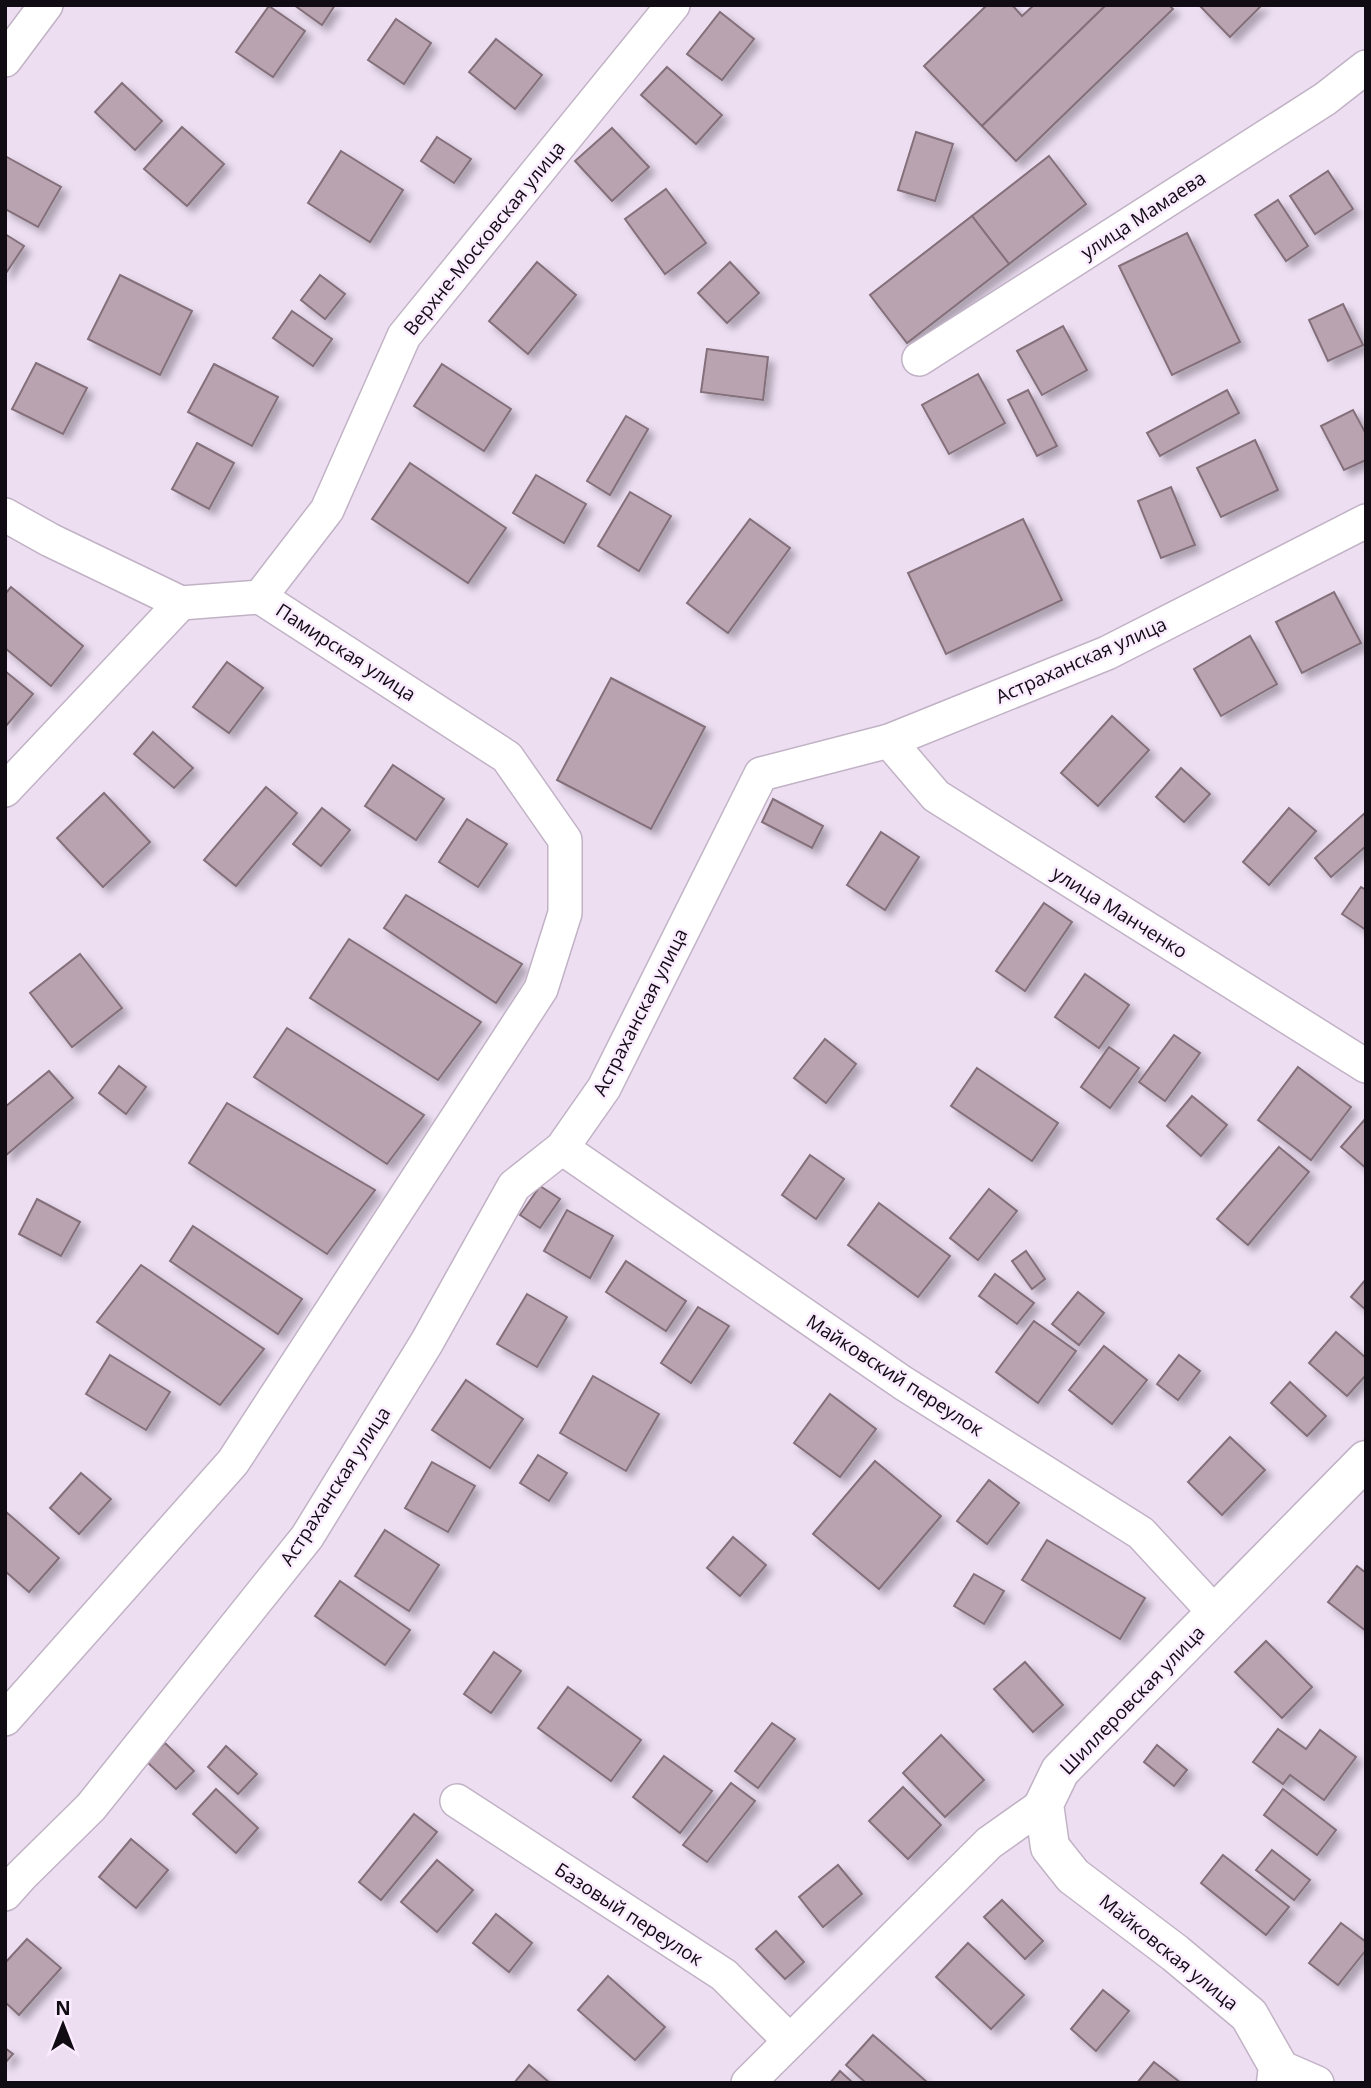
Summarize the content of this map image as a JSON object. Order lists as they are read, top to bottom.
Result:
{
  "streets": {
    "street": [
      "улица Мамаева",
      "Верхне-Московская улица",
      "Памирская улица",
      "Астраханская улица",
      "улица Манченко",
      "Майковский переулок",
      "Шиллеровская улица",
      "Базовый переулок",
      "Майковская улица"
    ]
  },
  "crossings": [
    ["Верхне-Московская улица", "Памирская улица"],
    ["Астраханская улица", "улица Манченко"],
    ["Астраханская улица", "Майковский переулок"],
    ["Майковский переулок", "Шиллеровская улица"],
    ["Шиллеровская улица", "Базовый переулок"],
    ["Шиллеровская улица", "Майковская улица"]
  ],
  "north": "top"
}
